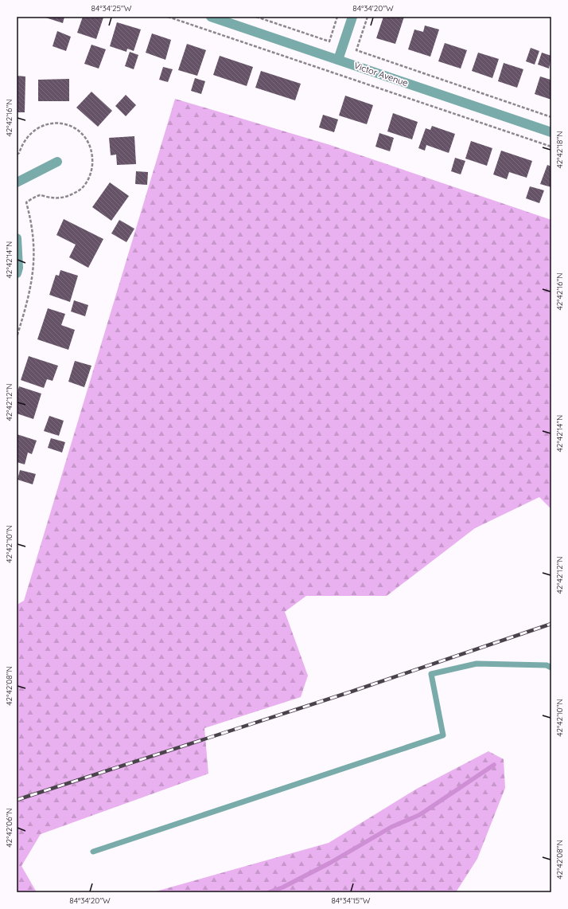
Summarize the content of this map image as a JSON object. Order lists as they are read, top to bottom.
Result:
{
  "streets": {
    "street": ["Victor Avenue"]
  },
  "coordinates": [
    "84°34'25\"W",
    "84°34'20\"W",
    "42°42'16\"N",
    "42°42'18\"N",
    "42°42'14\"N",
    "42°42'12\"N",
    "42°42'10\"N",
    "42°42'08\"N",
    "42°42'06\"N",
    "84°34'15\"W"
  ]
}
